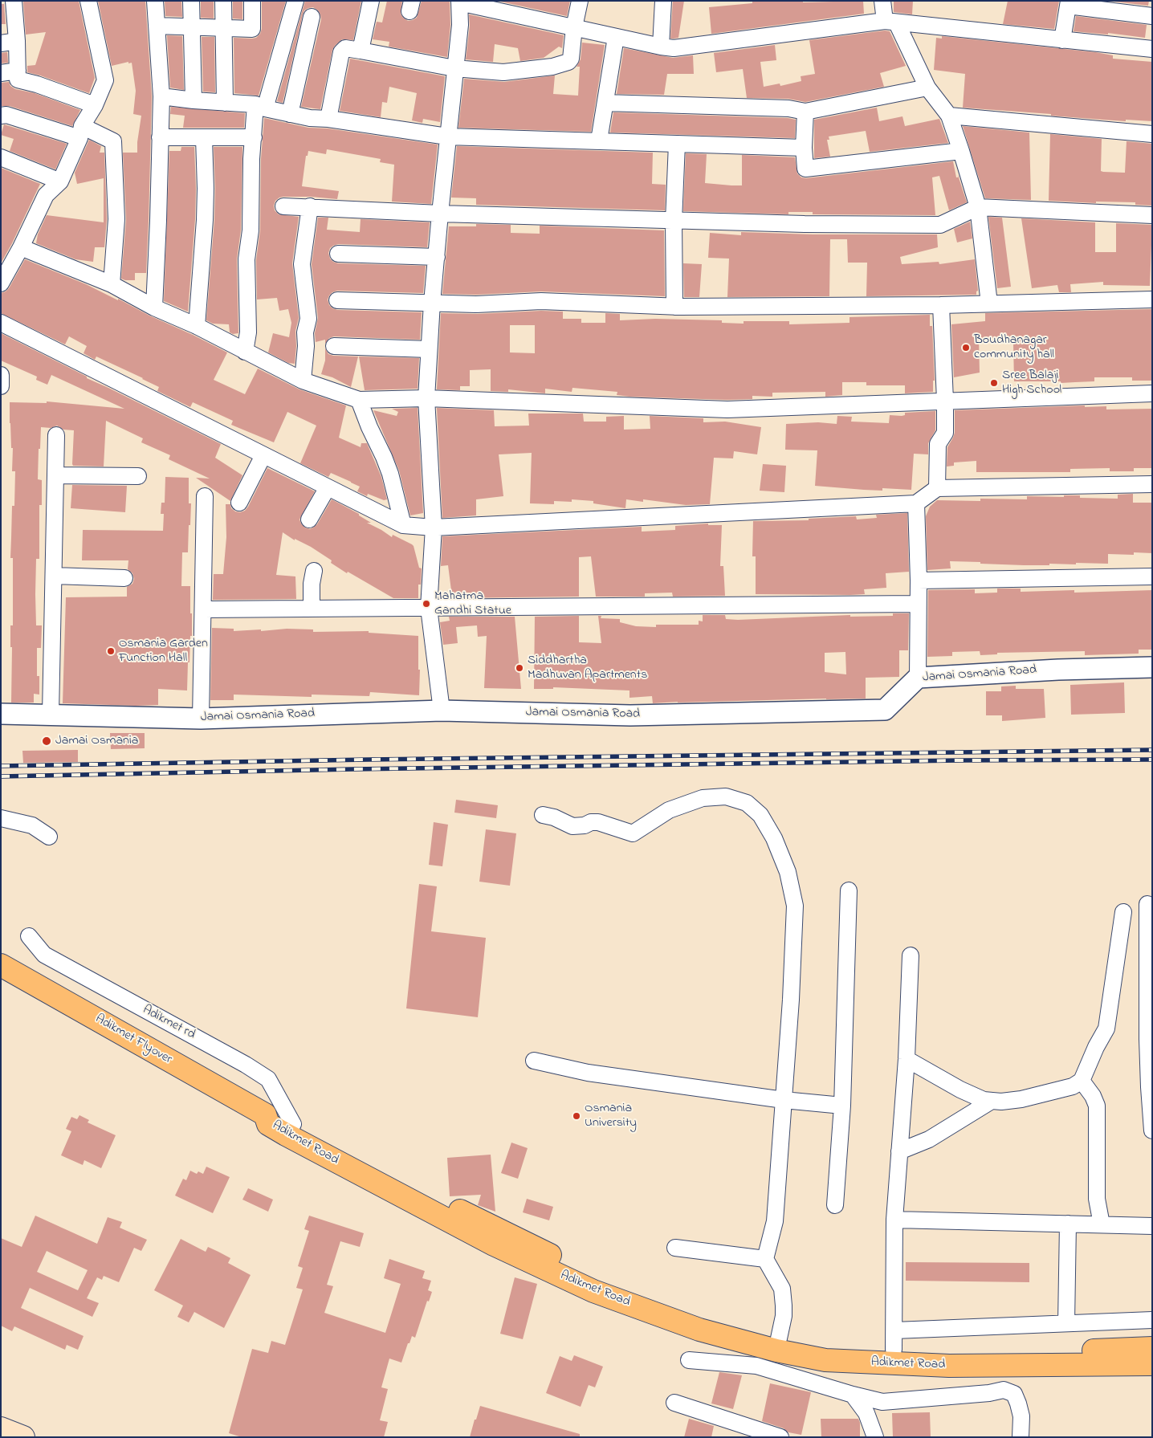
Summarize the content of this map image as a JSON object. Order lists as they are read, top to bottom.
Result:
{
  "streets": {
    "main road": ["Adikmet Flyover", "Adikmet Road"],
    "street": ["Jamai Osmania Road", "Adikmet rd"]
  },
  "crossings": [
    ["Adikmet rd", "Adikmet Road"],
    ["Adikmet Flyover", "Adikmet Road"]
  ],
  "places": [
    "Boudhanagar community hall",
    "Sree Balaji High School",
    "Mahatma Gandhi Statue",
    "Osmania Garden Function Hall",
    "Siddhartha Madhuvan Apartments",
    "Jamai Osmania",
    "Osmania University"
  ]
}
